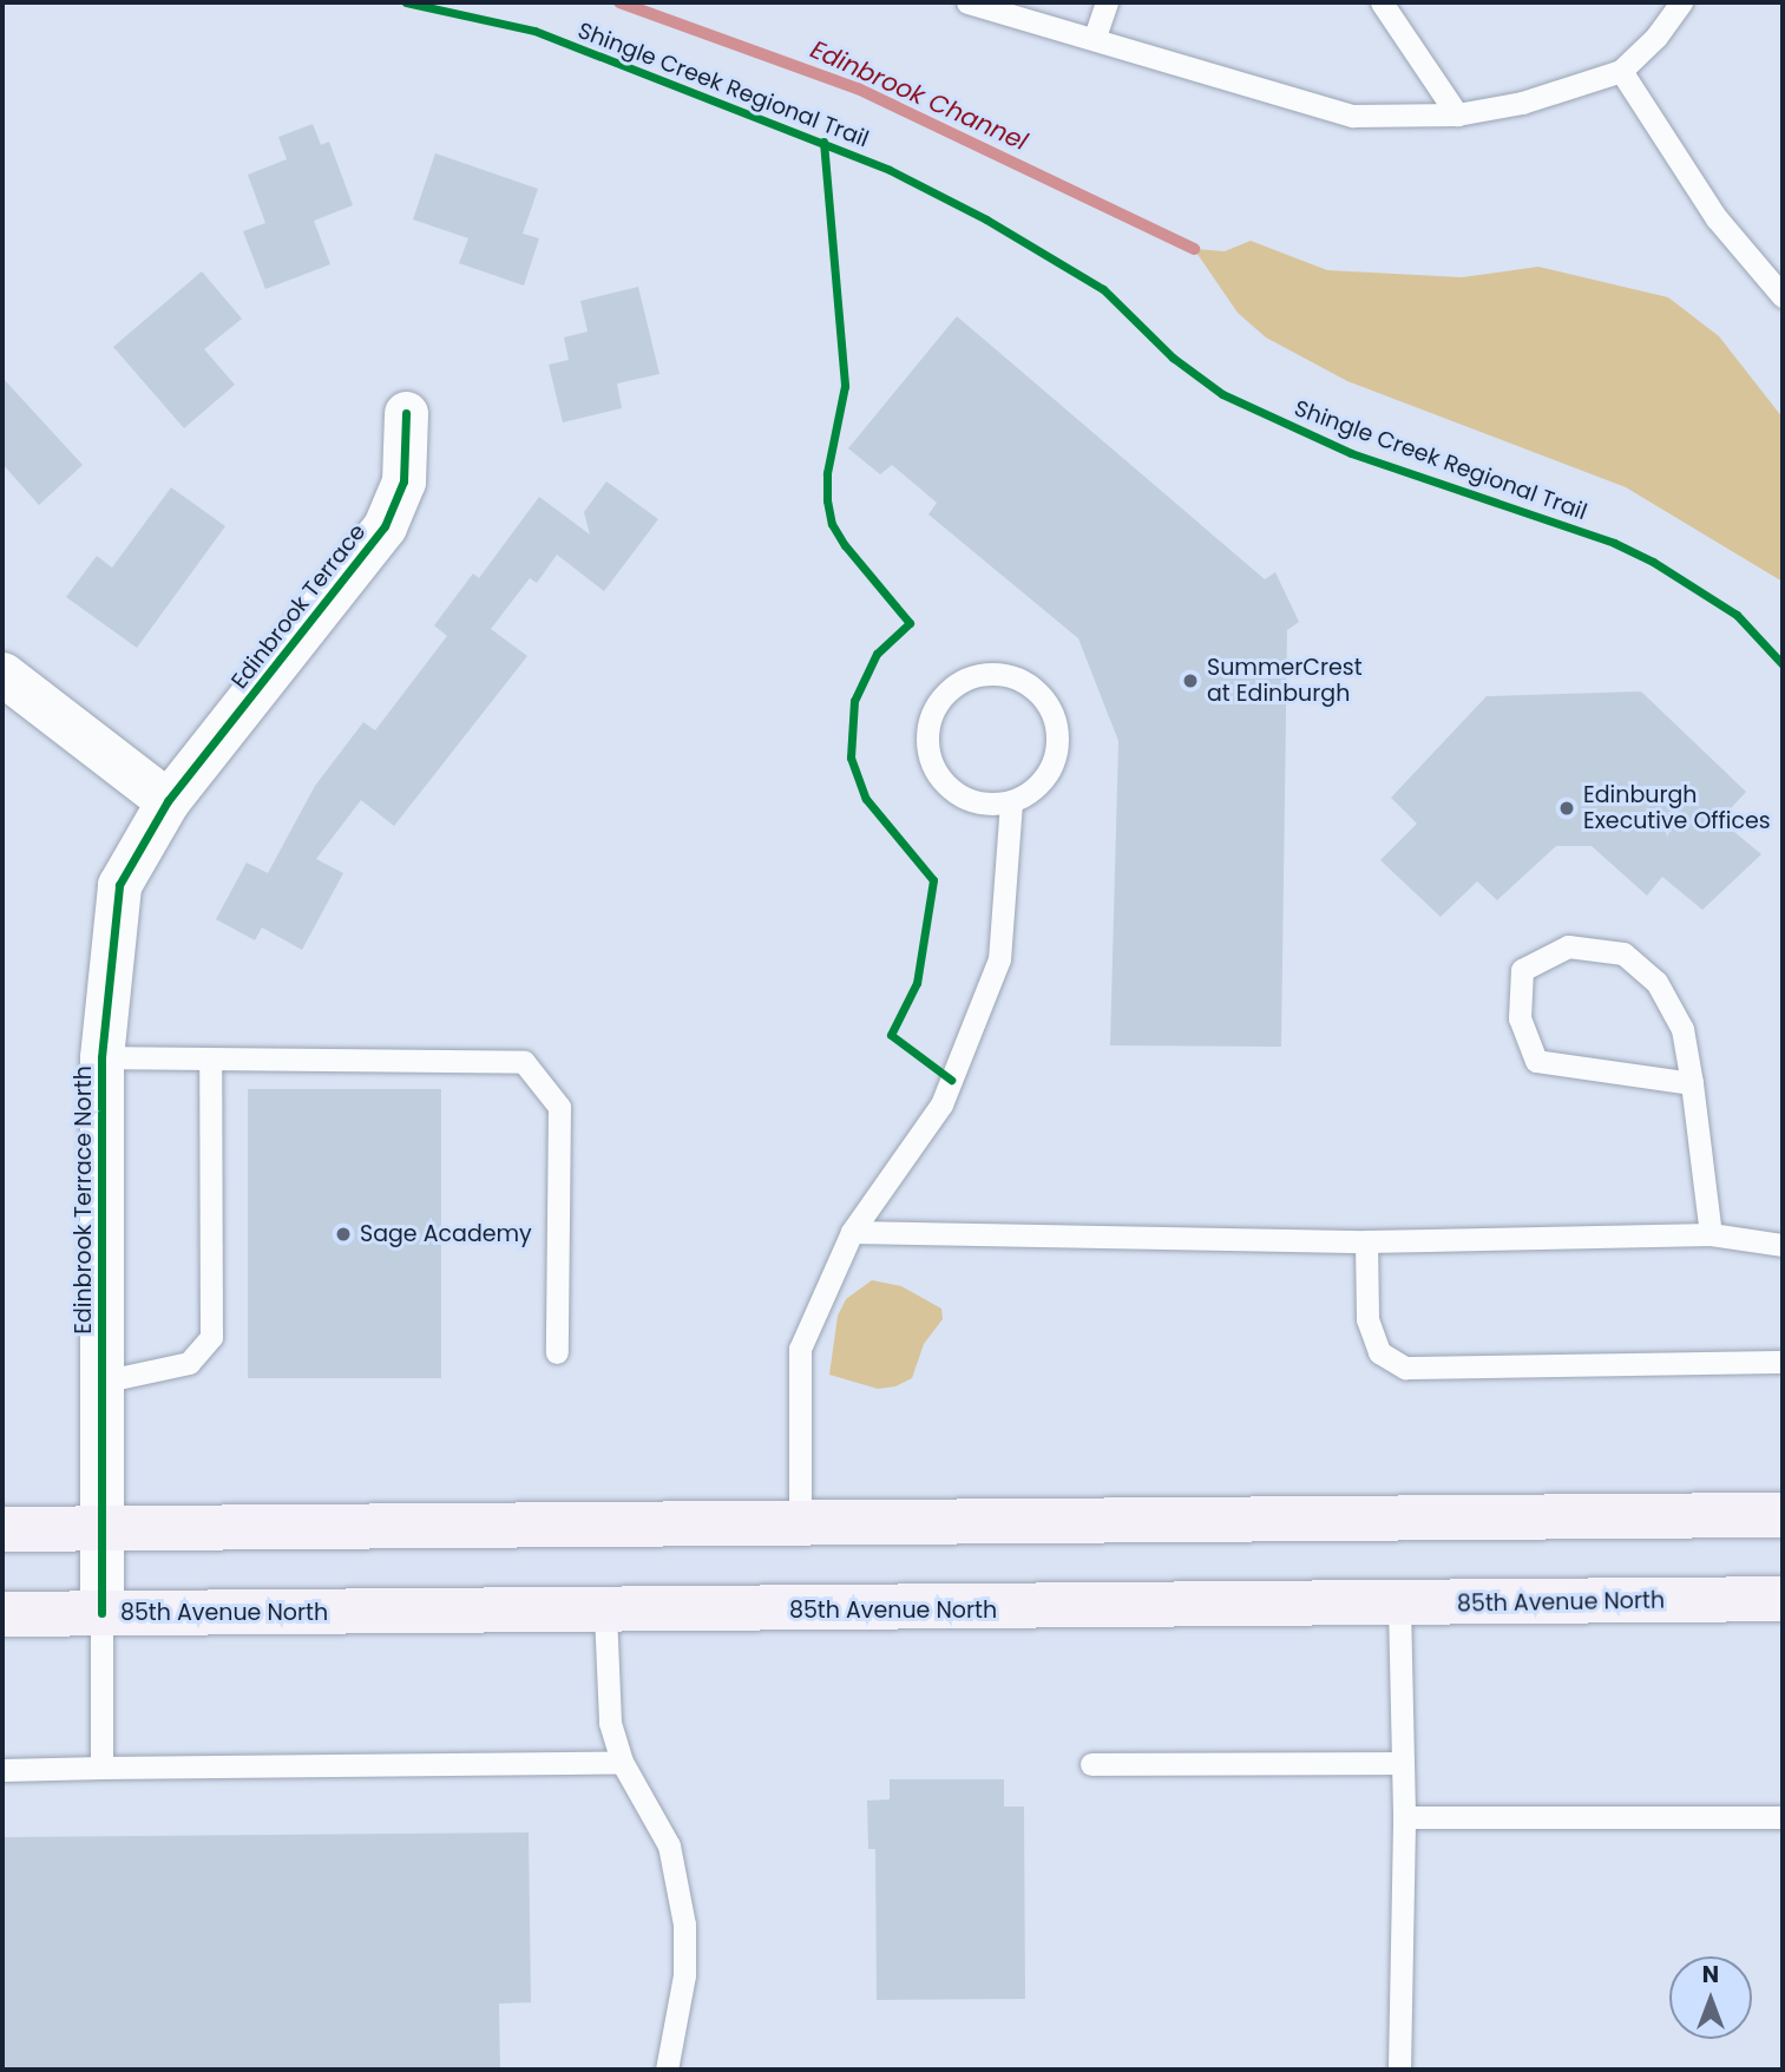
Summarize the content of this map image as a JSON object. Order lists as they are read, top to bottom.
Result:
{
  "streets": {
    "main road": ["85th Avenue North"],
    "street": ["Edinbrook Terrace", "Edinbrook Terrace North"],
    "cycle path": ["Shingle Creek Regional Trail"]
  },
  "crossings": [
    ["Edinbrook Terrace", "Edinbrook Terrace North"],
    ["Edinbrook Terrace North", "85th Avenue North"]
  ],
  "water": ["Edinbrook Channel"],
  "places": ["SummerCrest at Edinburgh", "Edinburgh Executive Offices", "Sage Academy"],
  "north": "top"
}
